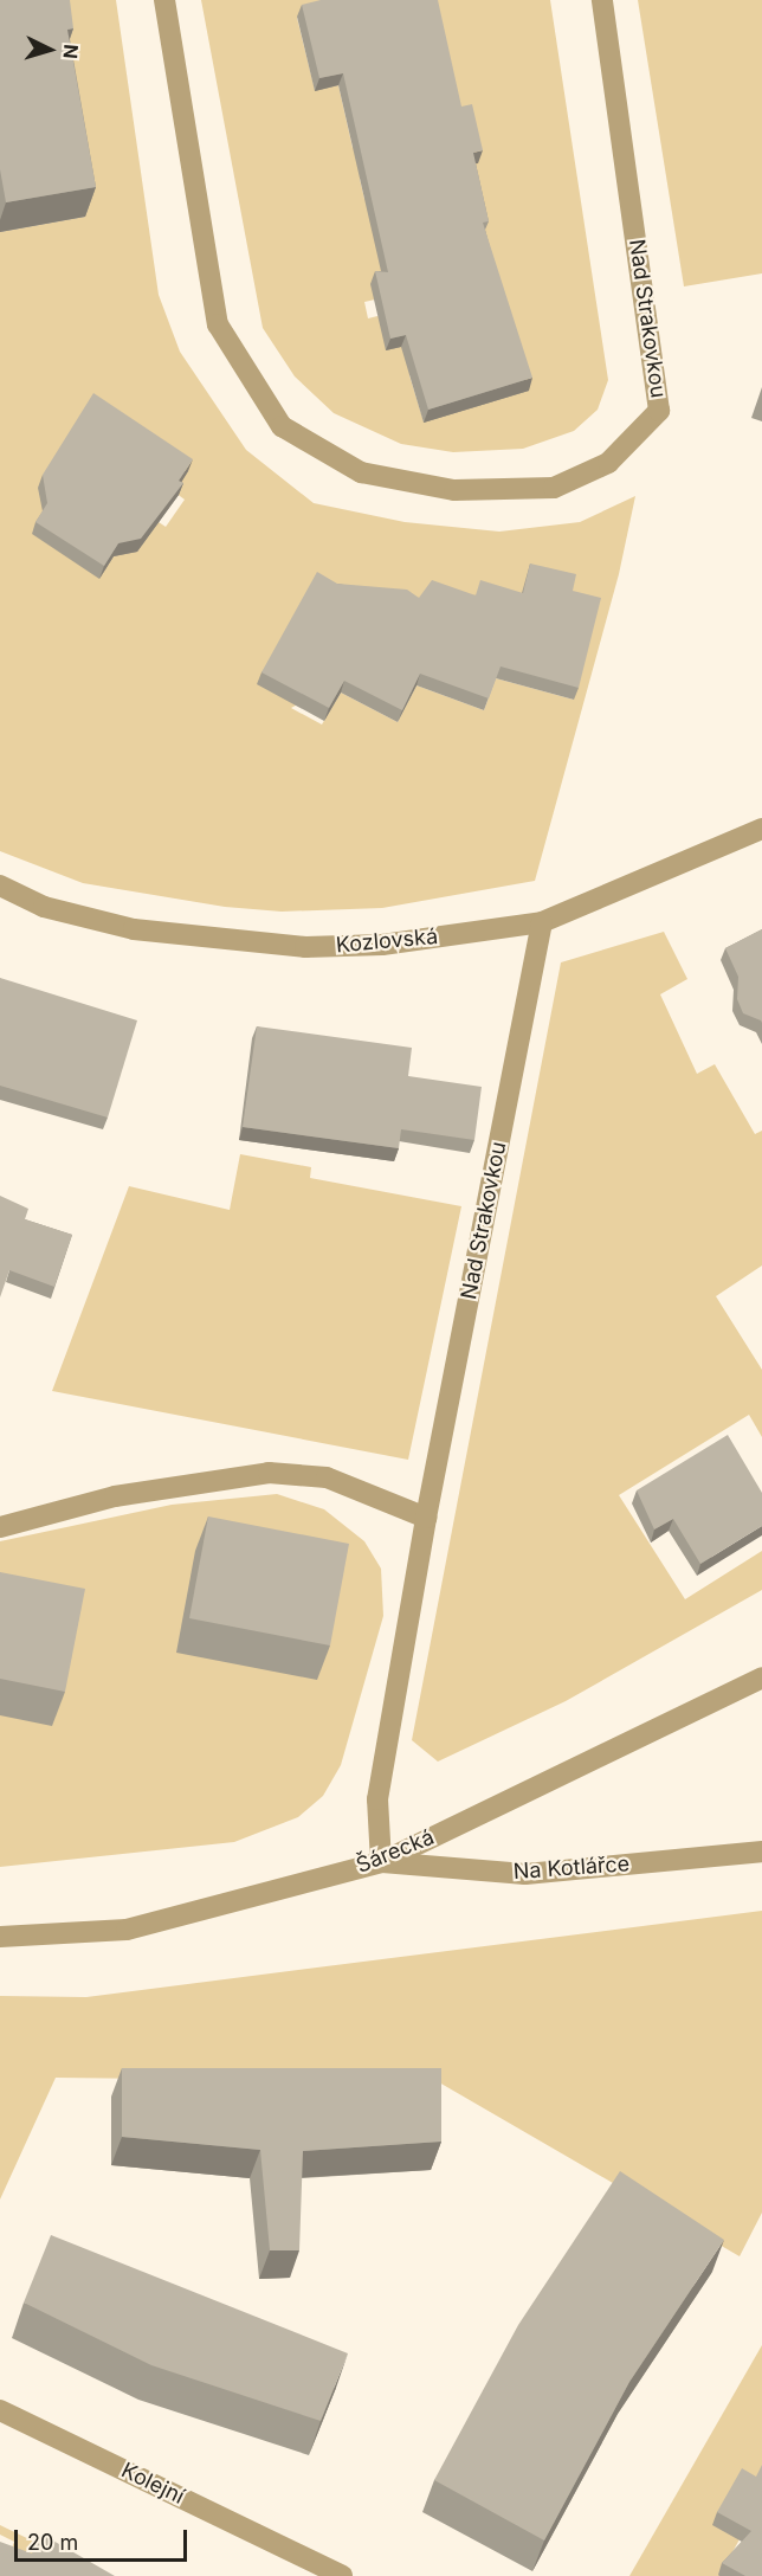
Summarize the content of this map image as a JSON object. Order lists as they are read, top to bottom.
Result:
{
  "streets": {
    "street": [
      "Nad Strakovkou",
      "Kozlovská",
      "Šárecká",
      "Na Kotlářce",
      "Kolejní"
    ]
  },
  "crossings": [
    ["Nad Strakovkou", "Kozlovská"],
    ["Nad Strakovkou", "Šárecká"],
    ["Nad Strakovkou", "Na Kotlářce"],
    ["Šárecká", "Na Kotlářce"]
  ],
  "scale_bar": "20 m",
  "north": "right"
}
